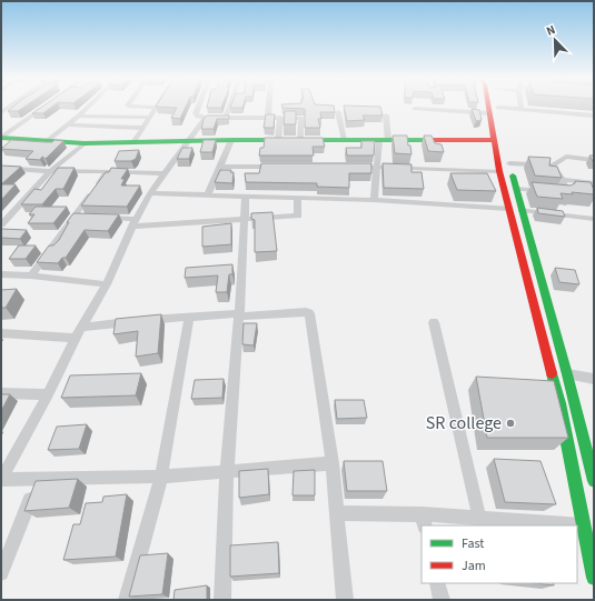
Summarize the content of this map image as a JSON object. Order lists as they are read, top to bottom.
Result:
{
  "places": ["SR college"],
  "legend": ["Fast", "Jam"],
  "north": "top left"
}
